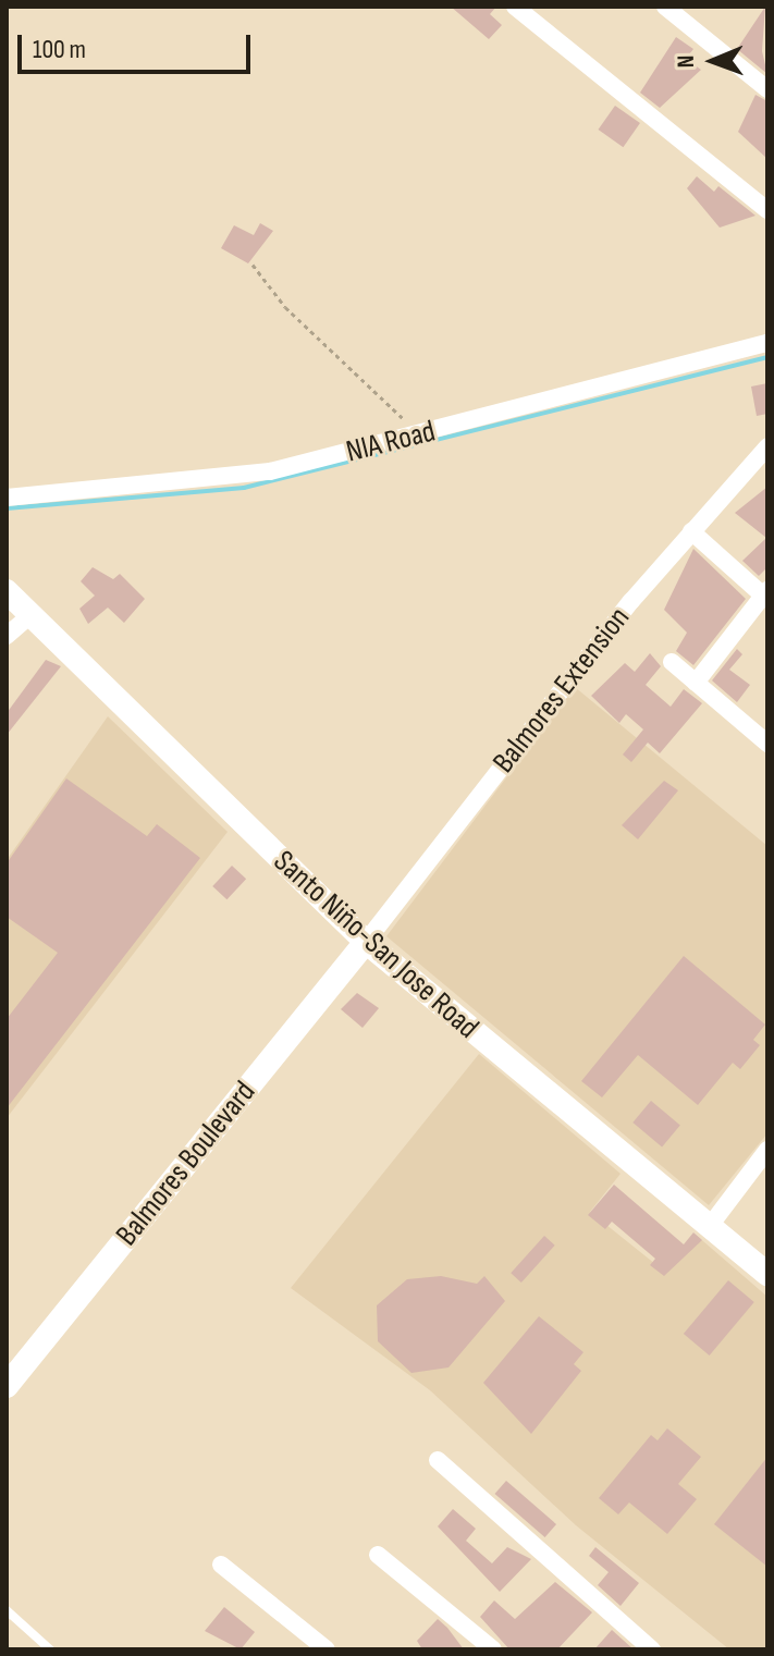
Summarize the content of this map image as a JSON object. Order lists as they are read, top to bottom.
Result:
{
  "streets": {
    "main road": ["Santo Niño-San Jose Road", "Balmores Boulevard"],
    "street": ["NIA Road", "Balmores Extension"]
  },
  "crossings": [
    ["Balmores Extension", "Santo Niño-San Jose Road"],
    ["Balmores Extension", "Balmores Boulevard"],
    ["Santo Niño-San Jose Road", "Balmores Boulevard"]
  ],
  "scale_bar": "100 m",
  "north": "left"
}
